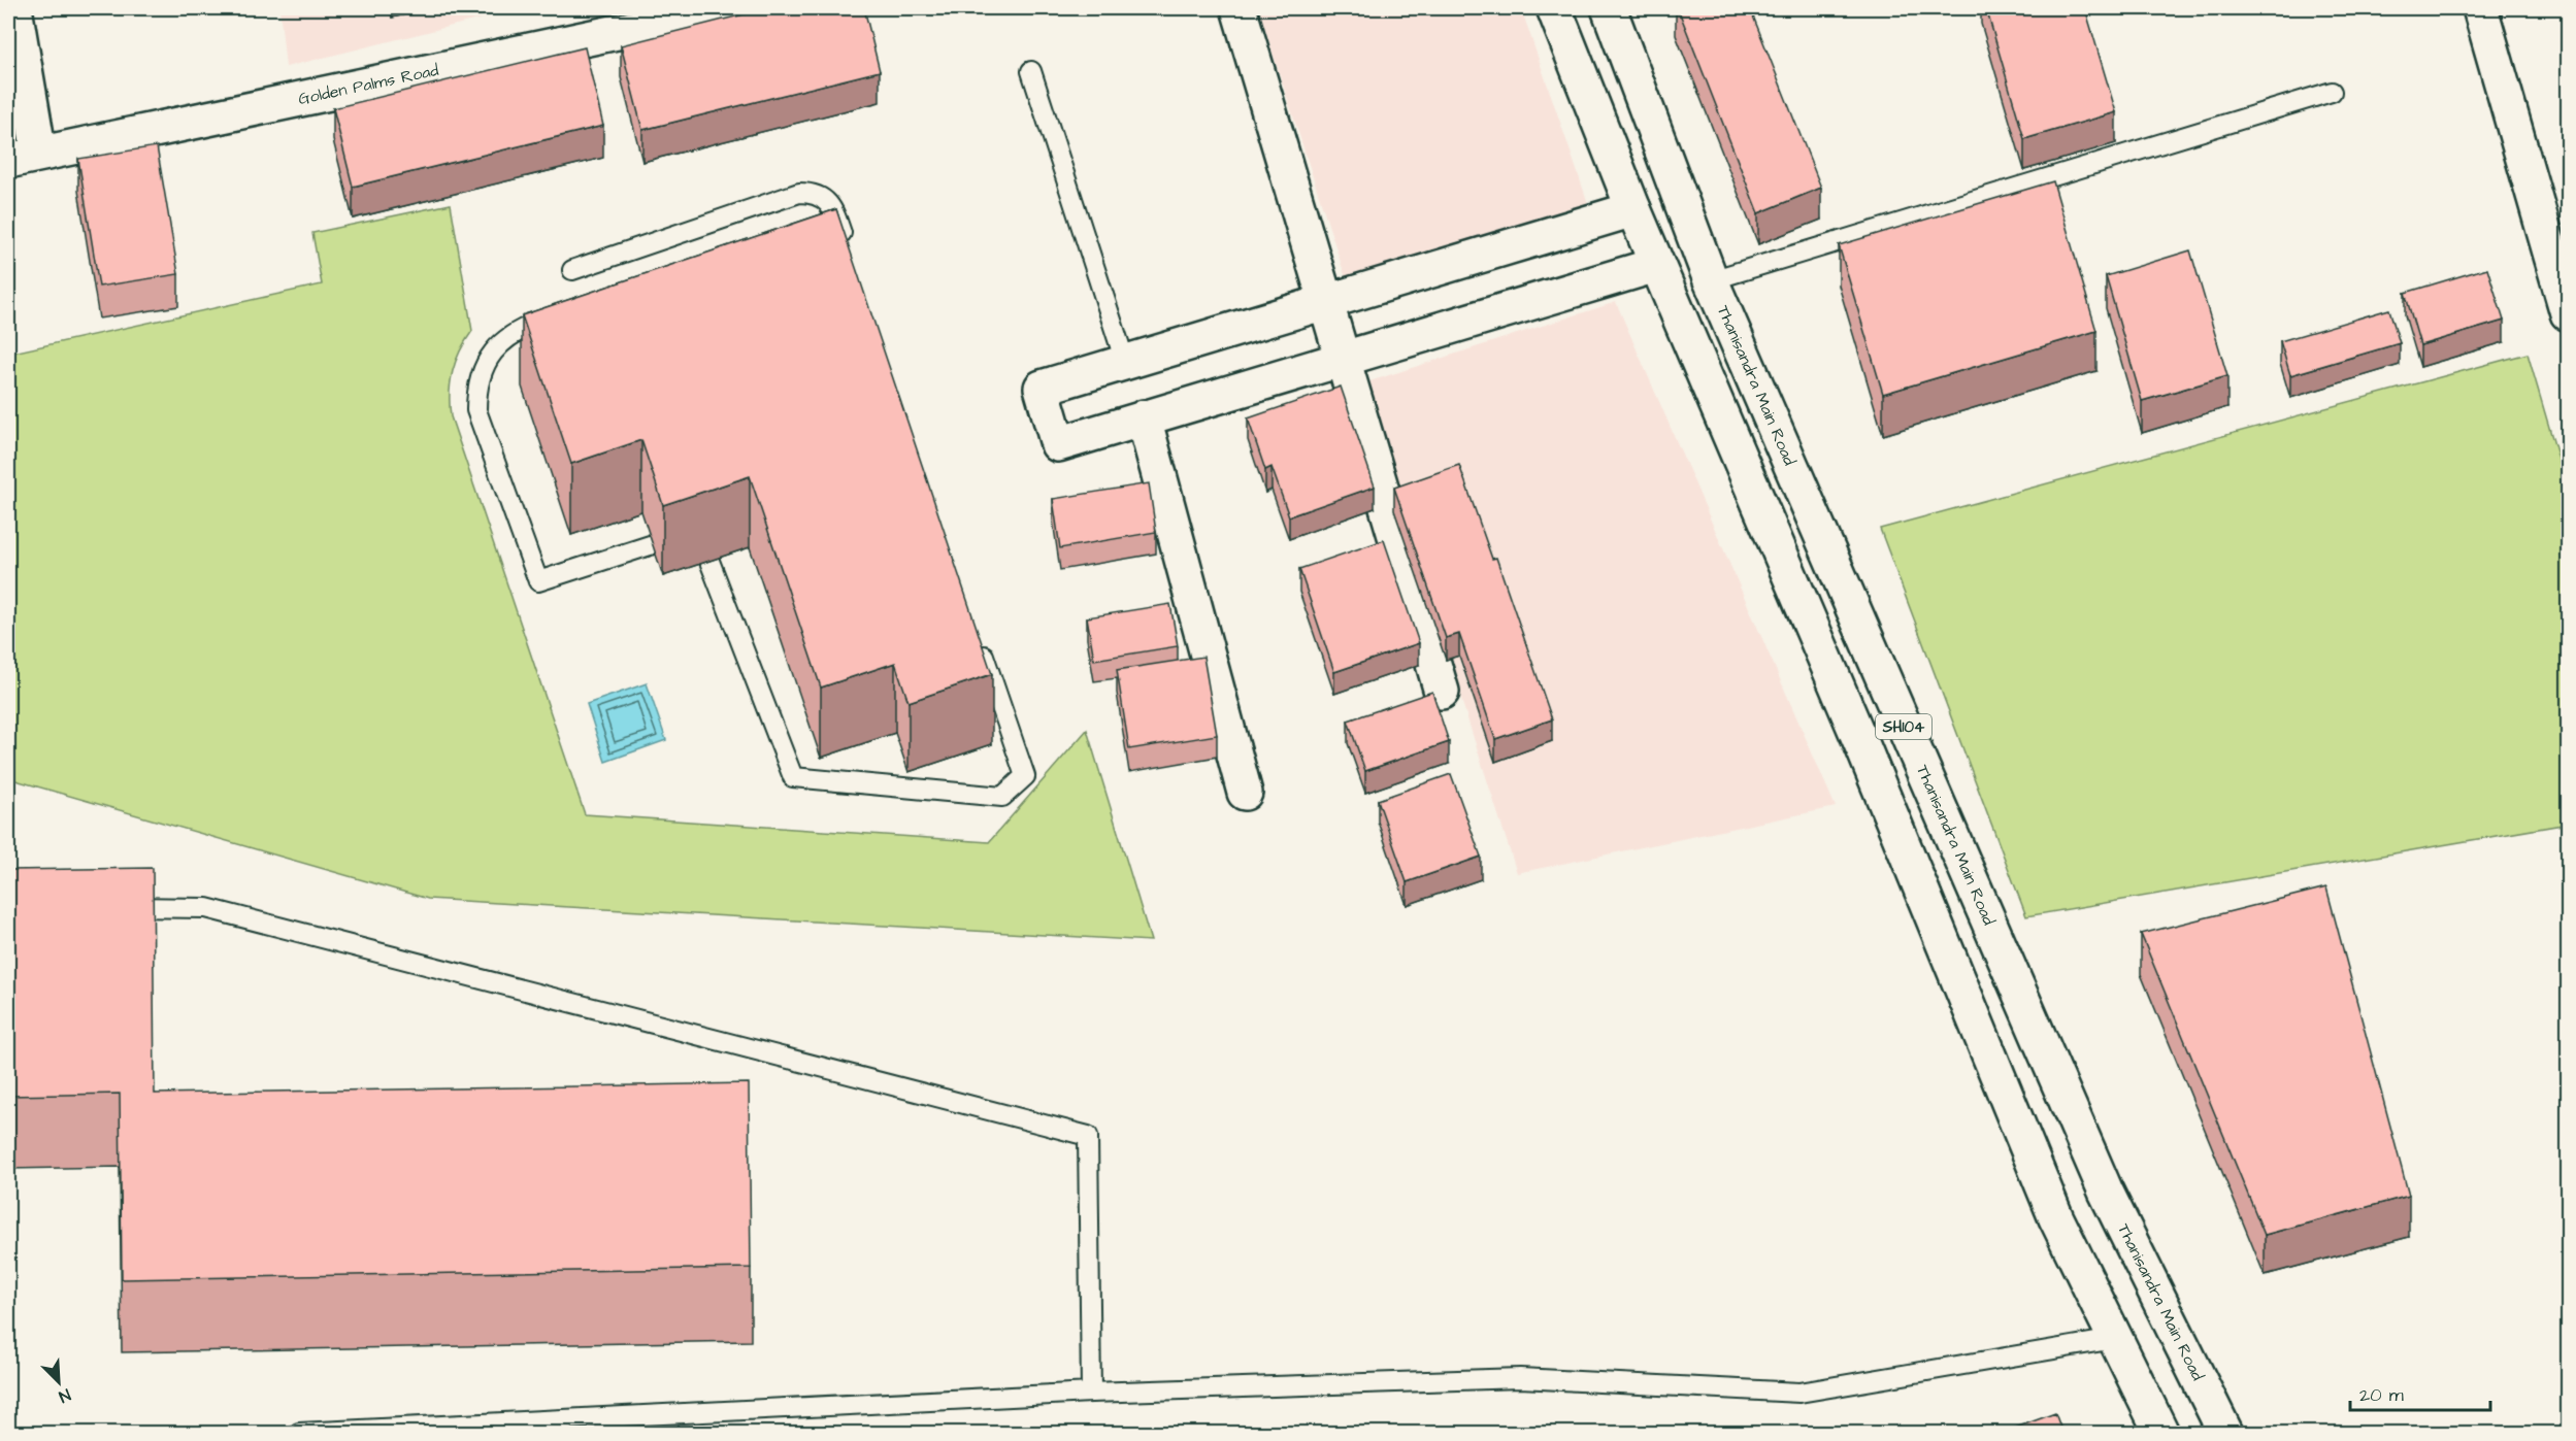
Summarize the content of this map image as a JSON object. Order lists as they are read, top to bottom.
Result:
{
  "streets": {
    "street": ["Golden Palms Road", "Thanisandra Main Road", "SH104"]
  },
  "scale_bar": "20 m",
  "north": "bottom right"
}
